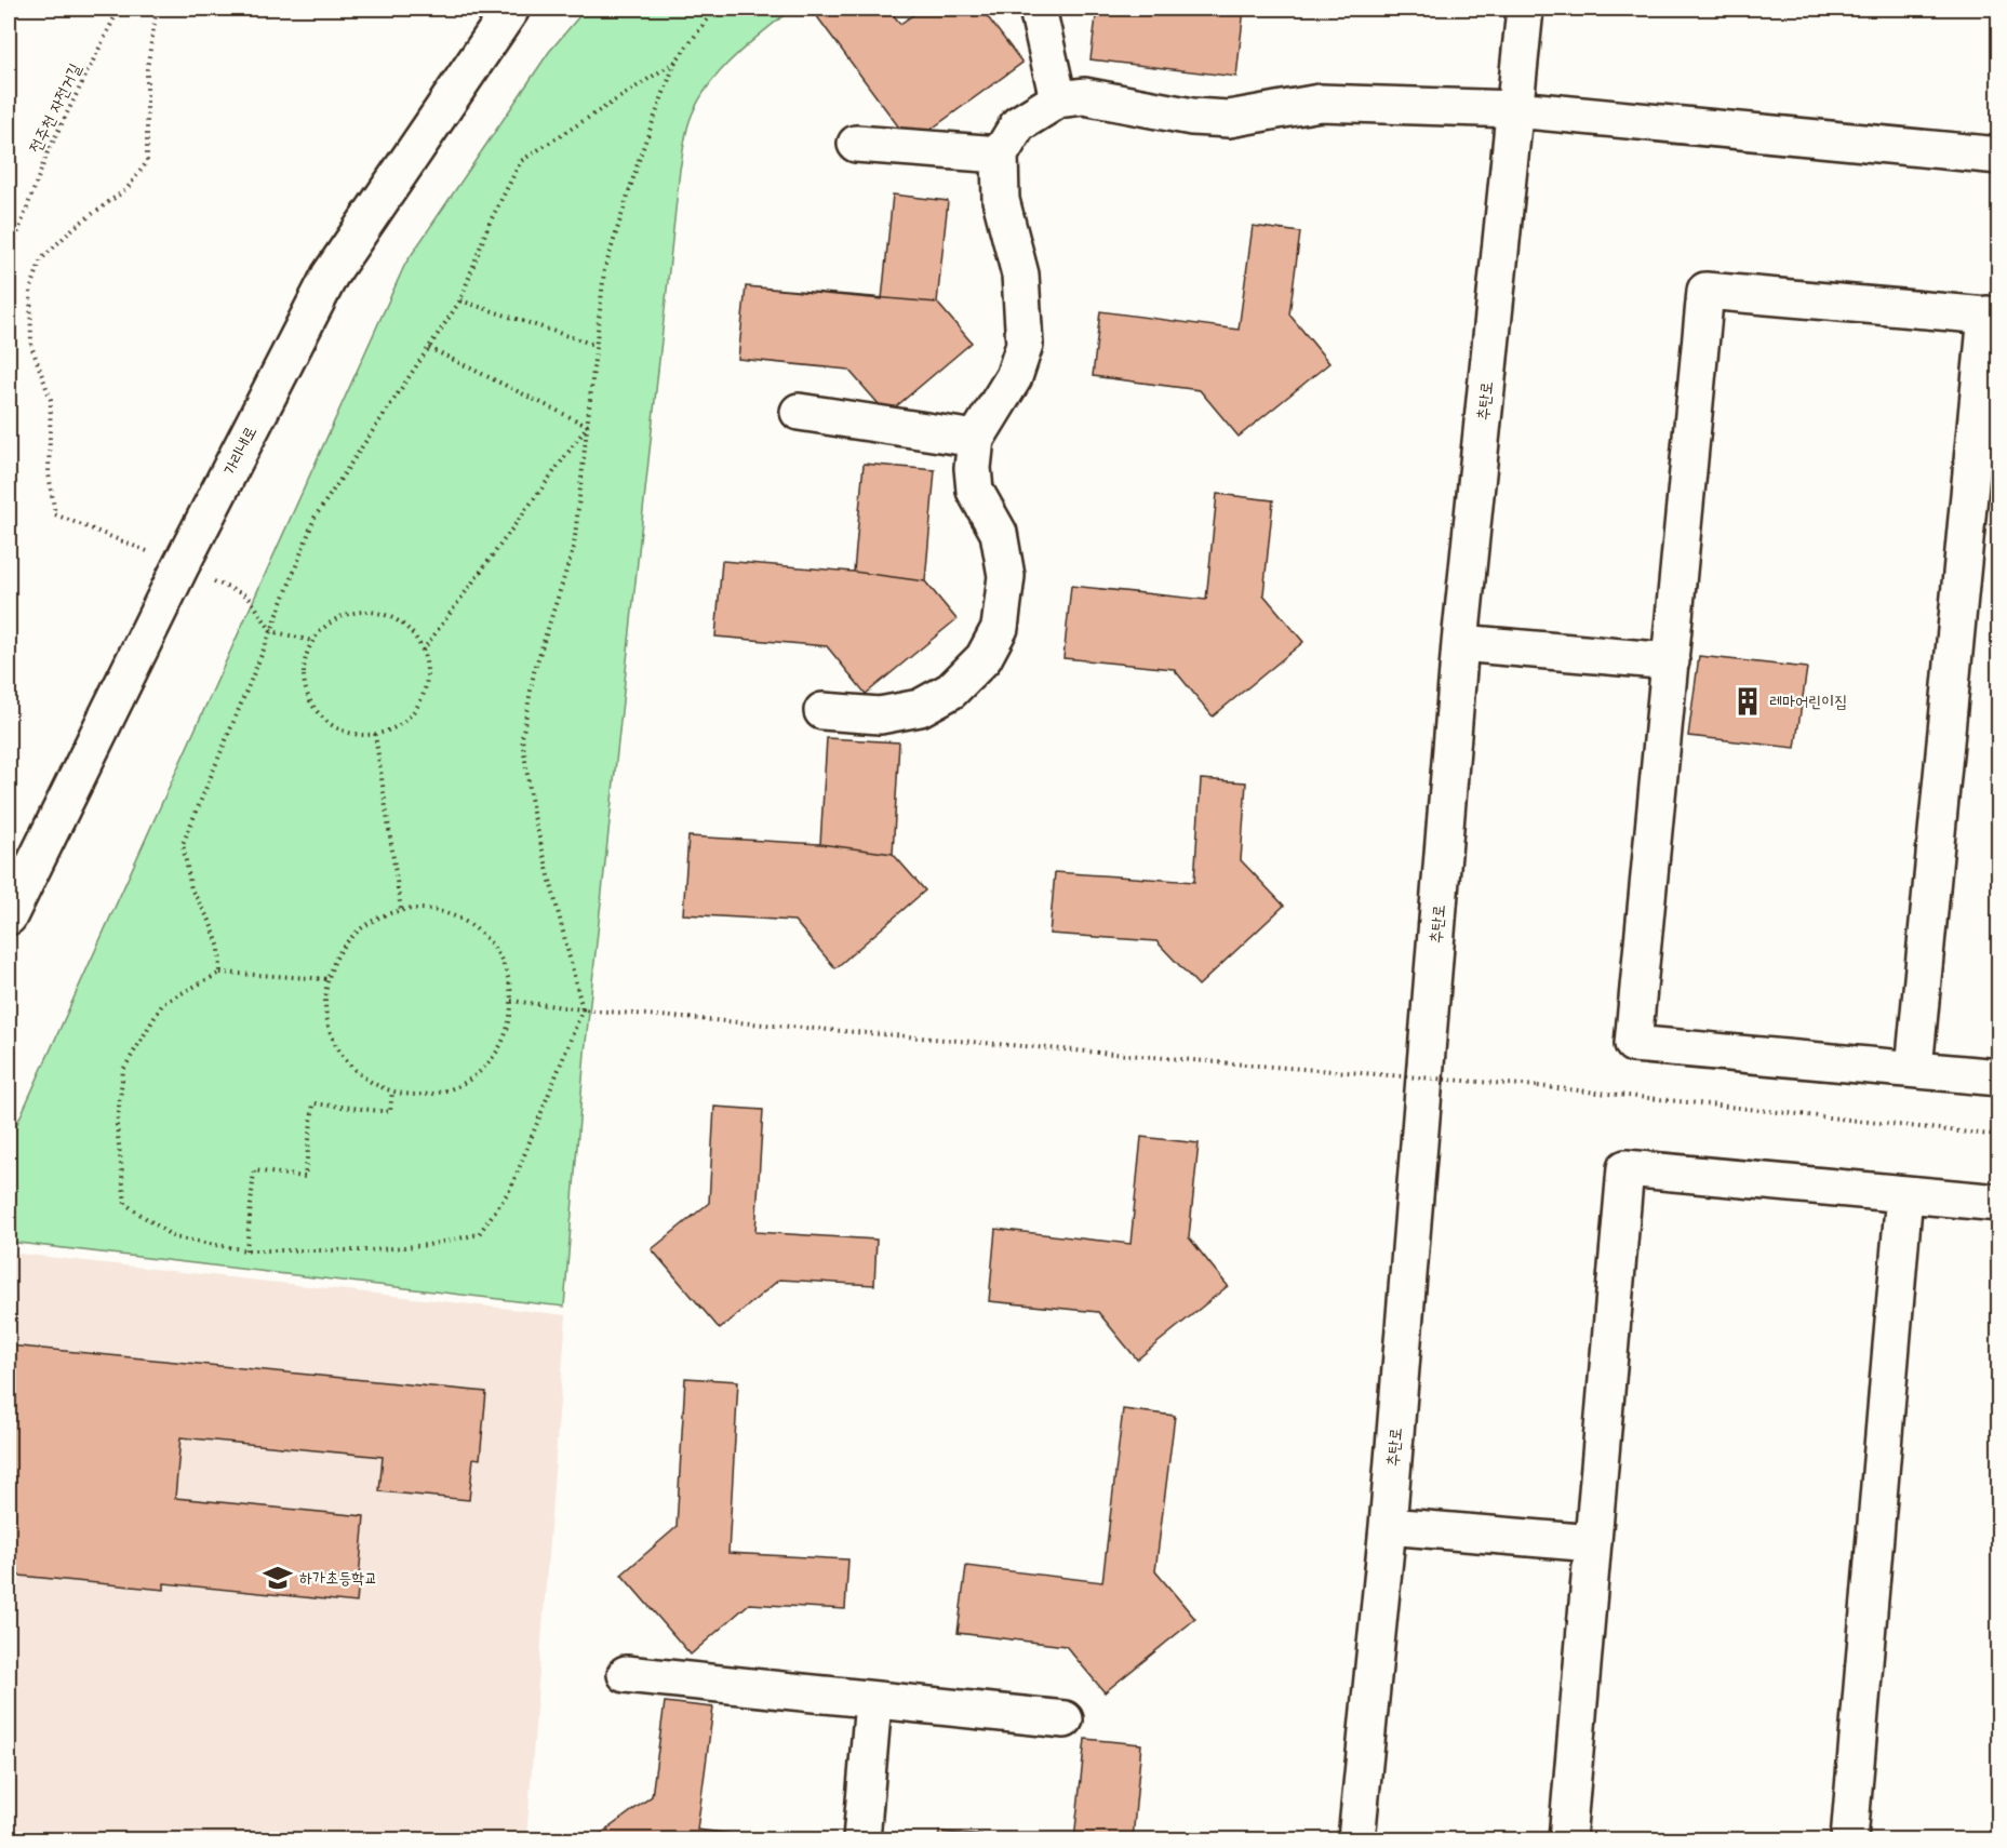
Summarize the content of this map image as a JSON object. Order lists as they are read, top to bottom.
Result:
{
  "streets": {
    "street": ["추탄로", "가리내로"],
    "path": ["전주천 자전거길"]
  },
  "places": {
    "building": ["레마어린이집"],
    "school or university": ["하가초등학교"]
  }
}
